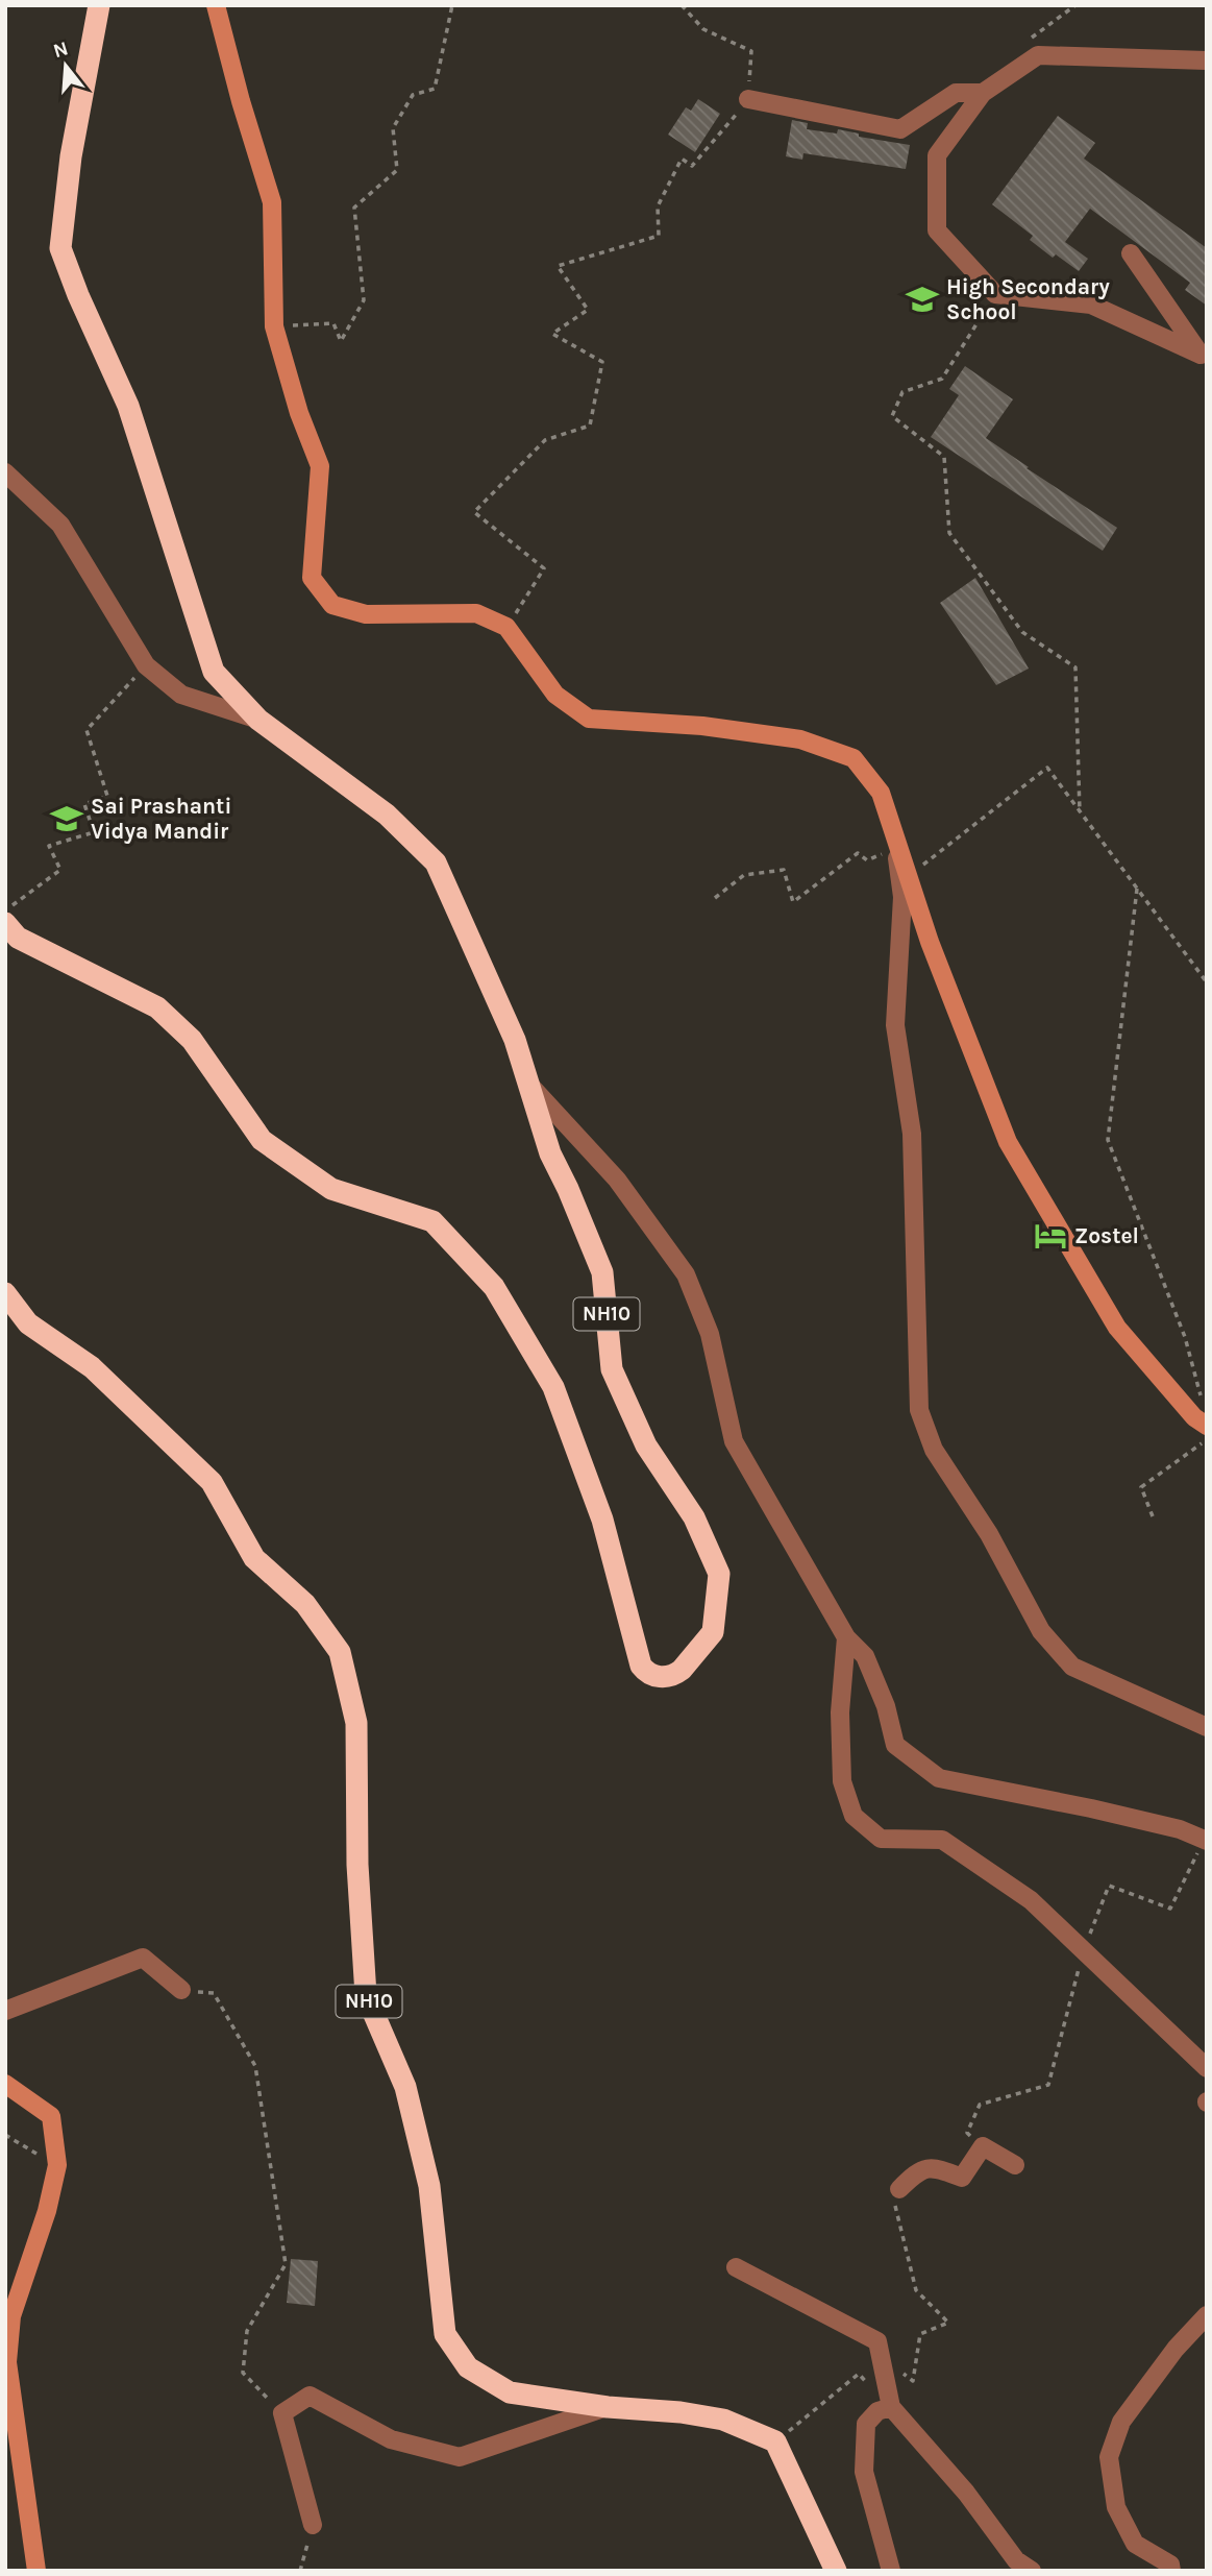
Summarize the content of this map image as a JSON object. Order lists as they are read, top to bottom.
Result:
{
  "streets": {
    "highway": ["NH10"]
  },
  "places": {
    "school or university": ["High Secondary School", "Sai Prashanti Vidya Mandir"],
    "hotel": ["Zostel"]
  },
  "north": "top"
}
